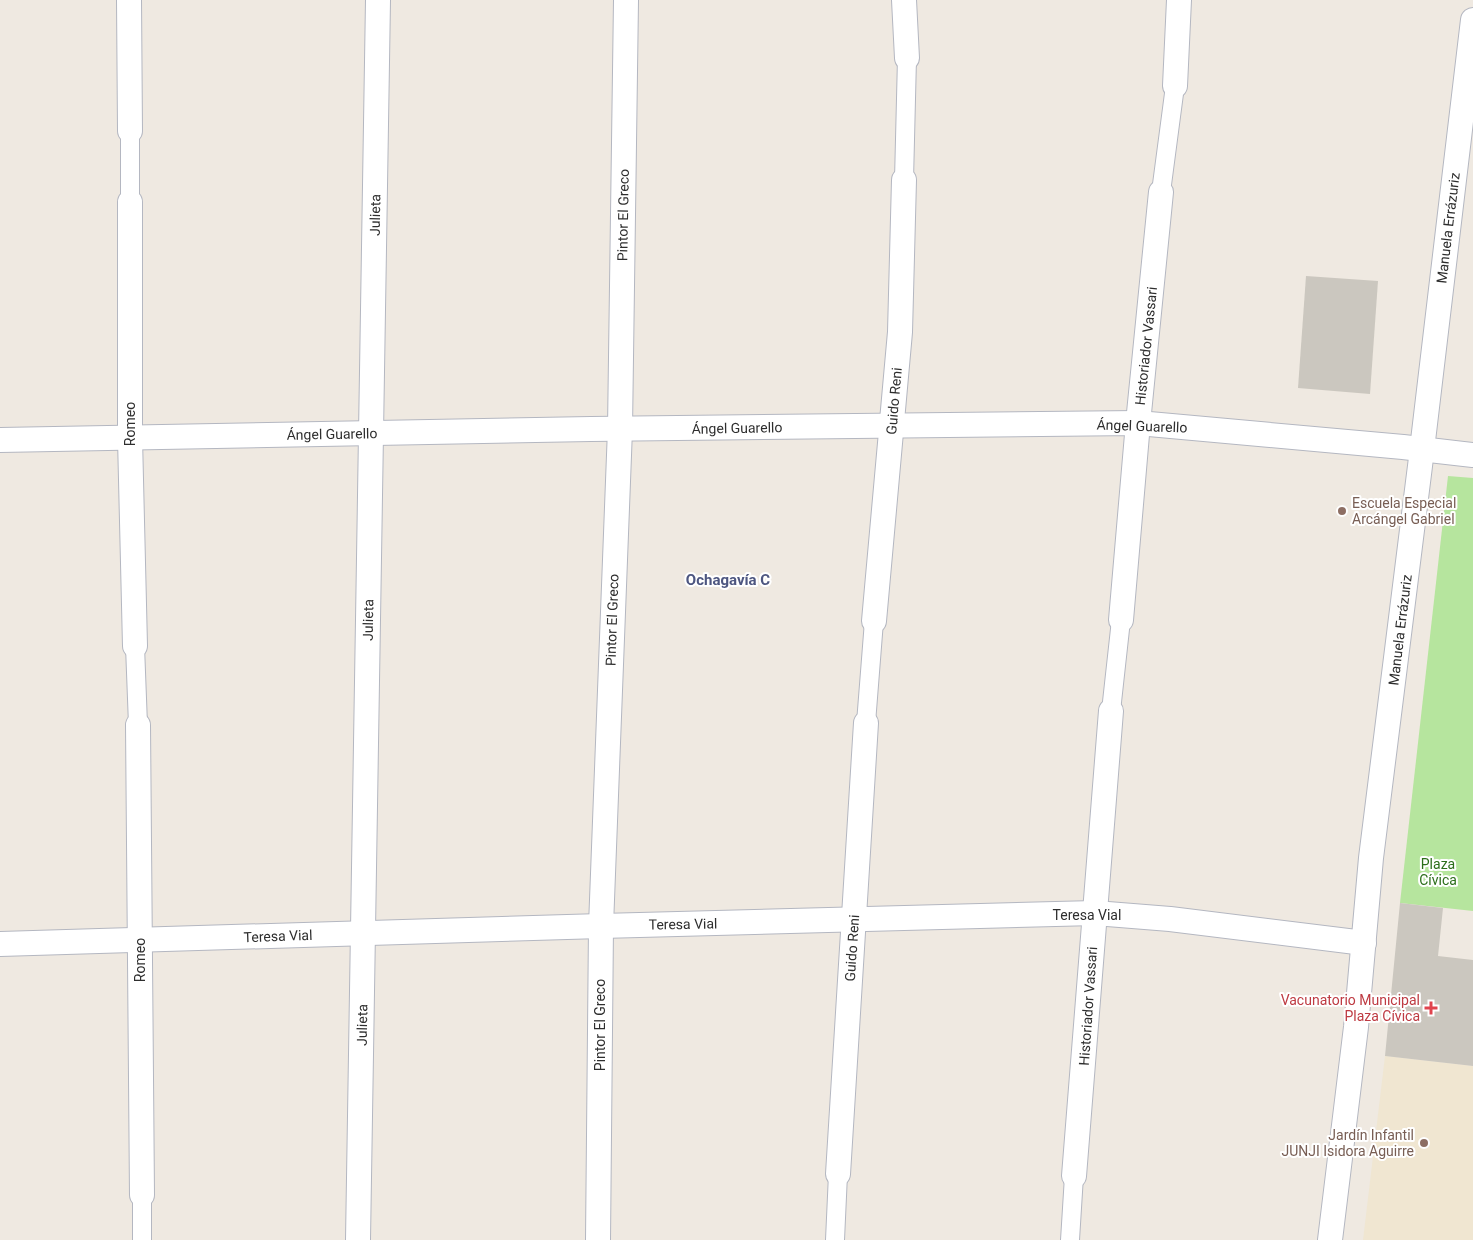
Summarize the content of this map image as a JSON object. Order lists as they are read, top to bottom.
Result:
{
  "streets": {
    "street": [
      "Julieta",
      "Pintor El Greco",
      "Manuela Errázuriz",
      "Historiador Vassari",
      "Guido Reni",
      "Romeo",
      "Ángel Guarello",
      "Teresa Vial"
    ]
  },
  "crossings": [
    ["Julieta", "Ángel Guarello"],
    ["Julieta", "Teresa Vial"],
    ["Pintor El Greco", "Ángel Guarello"],
    ["Pintor El Greco", "Teresa Vial"],
    ["Manuela Errázuriz", "Ángel Guarello"],
    ["Manuela Errázuriz", "Teresa Vial"],
    ["Historiador Vassari", "Ángel Guarello"],
    ["Historiador Vassari", "Teresa Vial"],
    ["Guido Reni", "Ángel Guarello"],
    ["Guido Reni", "Teresa Vial"],
    ["Romeo", "Ángel Guarello"],
    ["Romeo", "Teresa Vial"]
  ],
  "districts": ["Ochagavía C"],
  "parks": ["Plaza Cívica"],
  "places": {
    "other": ["Escuela Especial Arcángel Gabriel", "Jardín Infantil JUNJI Isidora Aguirre"],
    "health": ["Vacunatorio Municipal Plaza Cívica"]
  }
}
